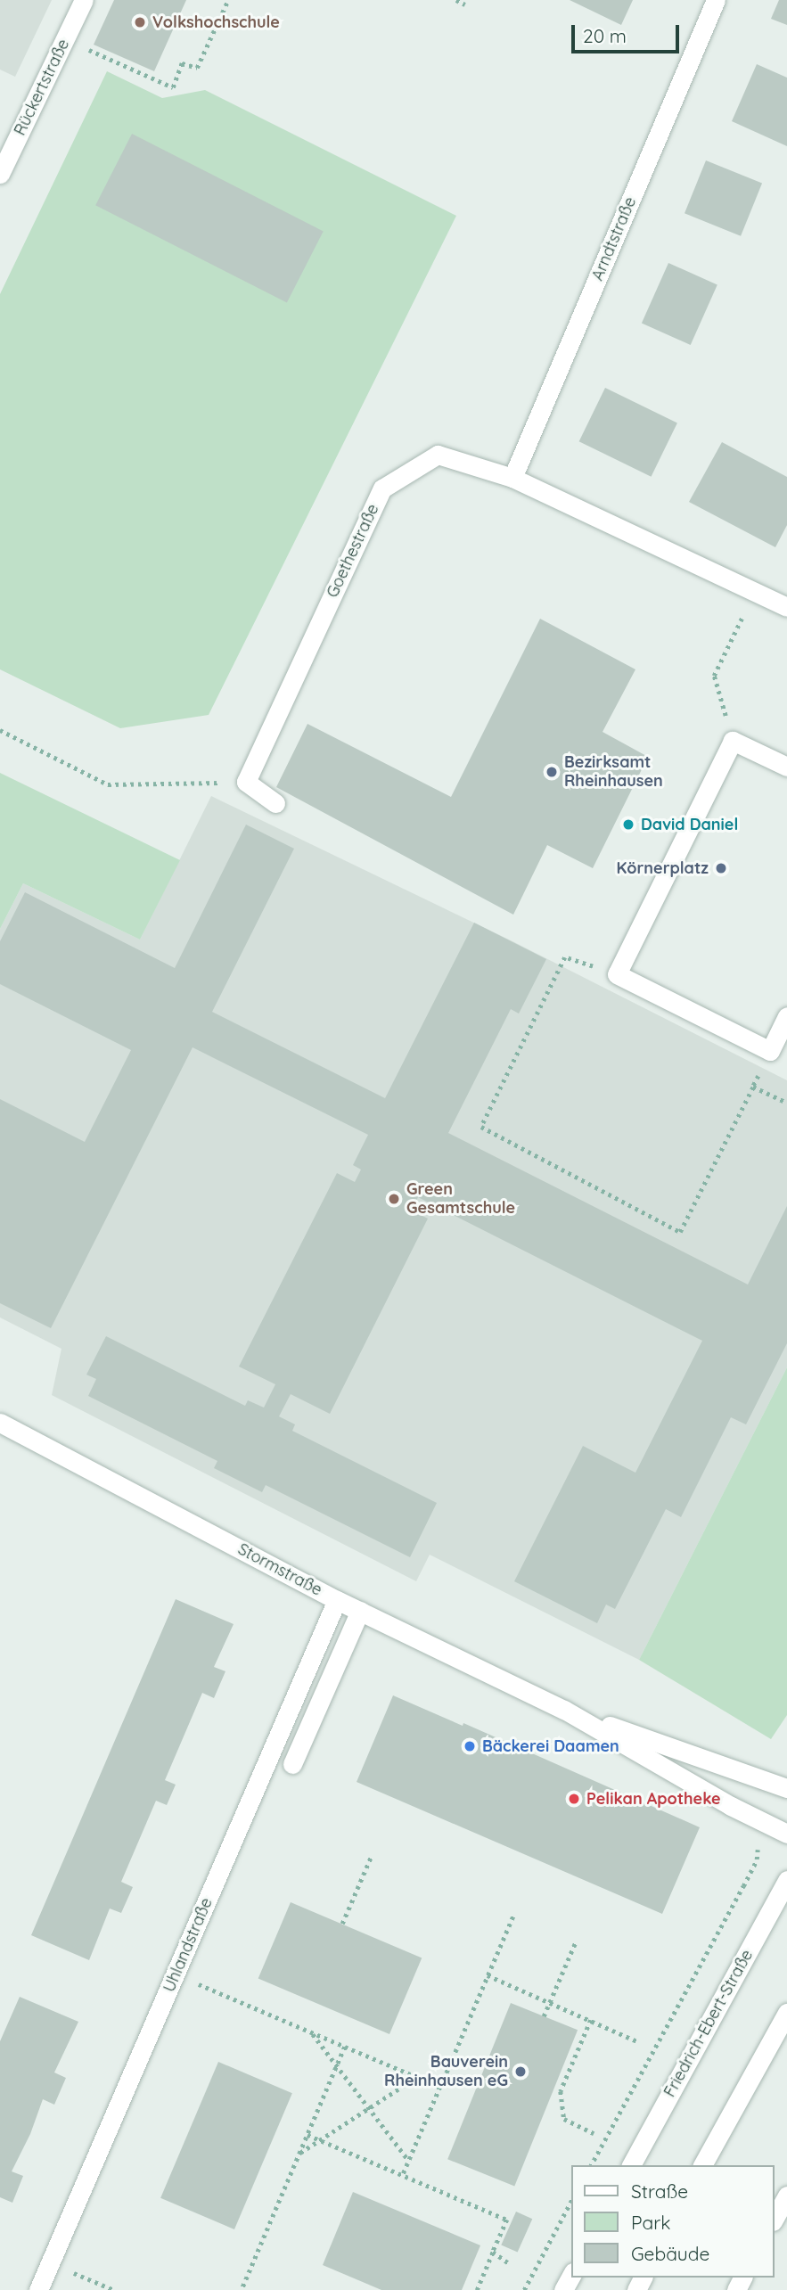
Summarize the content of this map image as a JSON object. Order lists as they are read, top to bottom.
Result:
{
  "streets": {
    "street": [
      "Rückertstraße",
      "Arndtstraße",
      "Goethestraße",
      "Stormstraße",
      "Uhlandstraße",
      "Friedrich-Ebert-Straße"
    ]
  },
  "crossings": [
    ["Arndtstraße", "Goethestraße"],
    ["Stormstraße", "Uhlandstraße"]
  ],
  "places": [
    "Volkshochschule",
    "Bezirksamt Rheinhausen",
    "David Daniel",
    "Körnerplatz",
    "Green Gesamtschule",
    "Bäckerei Daamen",
    "Pelikan Apotheke",
    "Bauverein Rheinhausen eG"
  ],
  "legend": ["Straße", "Park", "Gebäude"],
  "scale_bar": "20 m"
}
